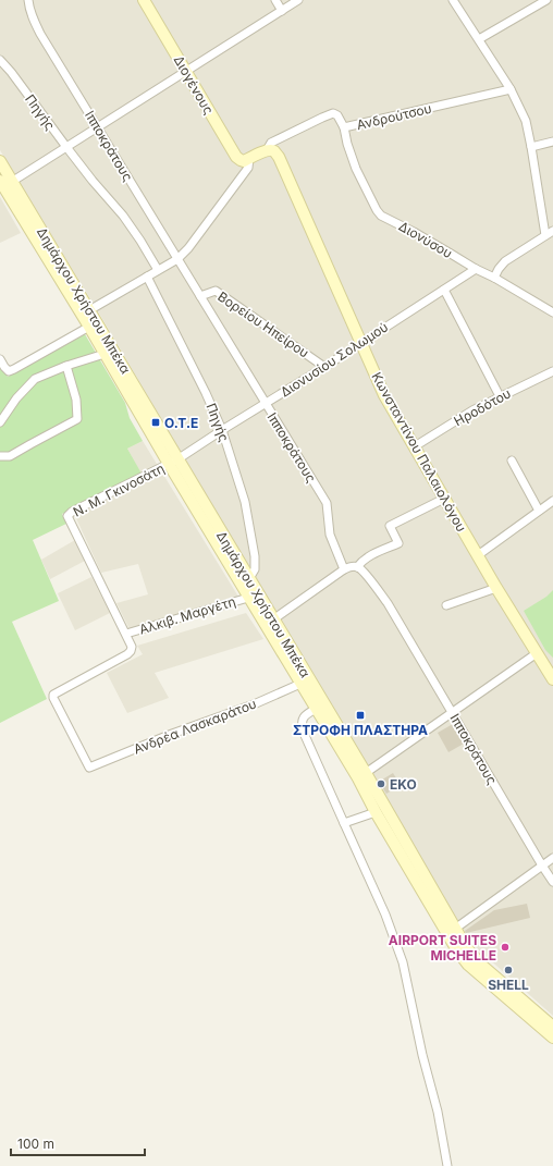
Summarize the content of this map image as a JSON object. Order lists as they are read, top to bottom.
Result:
{
  "streets": {
    "main road": ["Διογένους", "Δημάρχου Χρήστου Μπέκα", "Κωνσταντίνου Παλαιολόγου"],
    "street": [
      "Πηγής",
      "Ανδρούτσου",
      "Ιπποκράτους",
      "Διονύσου",
      "Βορείου Ηπείρου",
      "Διονυσίου Σολωμού",
      "Ηροδότου",
      "Ν. Μ. Γκινοσάτη",
      "Αλκιβ. Μαργέτη",
      "Ανδρέα Λασκαράτου"
    ]
  },
  "crossings": [
    ["Πηγής", "Δημάρχου Χρήστου Μπέκα"],
    ["Πηγής", "Διονυσίου Σολωμού"],
    ["Ανδρούτσου", "Διονύσου"],
    ["Ανδρούτσου", "Κωνσταντίνου Παλαιολόγου"],
    ["Ιπποκράτους", "Βορείου Ηπείρου"],
    ["Ιπποκράτους", "Διονυσίου Σολωμού"],
    ["Διονύσου", "Διονυσίου Σολωμού"],
    ["Δημάρχου Χρήστου Μπέκα", "Διονυσίου Σολωμού"],
    ["Δημάρχου Χρήστου Μπέκα", "Ν. Μ. Γκινοσάτη"],
    ["Δημάρχου Χρήστου Μπέκα", "Αλκιβ. Μαργέτη"],
    ["Δημάρχου Χρήστου Μπέκα", "Ανδρέα Λασκαράτου"],
    ["Βορείου Ηπείρου", "Διονυσίου Σολωμού"],
    ["Διονυσίου Σολωμού", "Κωνσταντίνου Παλαιολόγου"],
    ["Διονυσίου Σολωμού", "Ν. Μ. Γκινοσάτη"],
    ["Ηροδότου", "Κωνσταντίνου Παλαιολόγου"],
    ["Ν. Μ. Γκινοσάτη", "Αλκιβ. Μαργέτη"],
    ["Ν. Μ. Γκινοσάτη", "Ανδρέα Λασκαράτου"],
    ["Αλκιβ. Μαργέτη", "Ανδρέα Λασκαράτου"]
  ],
  "places": {
    "transit": ["Ο.Τ.Ε", "ΣΤΡΟΦΗ ΠΛΑΣΤΗΡΑ"],
    "other": ["ΕΚΟ", "AIRPORT SUITES MICHELLE", "SHELL"]
  },
  "scale_bar": "100 m"
}
